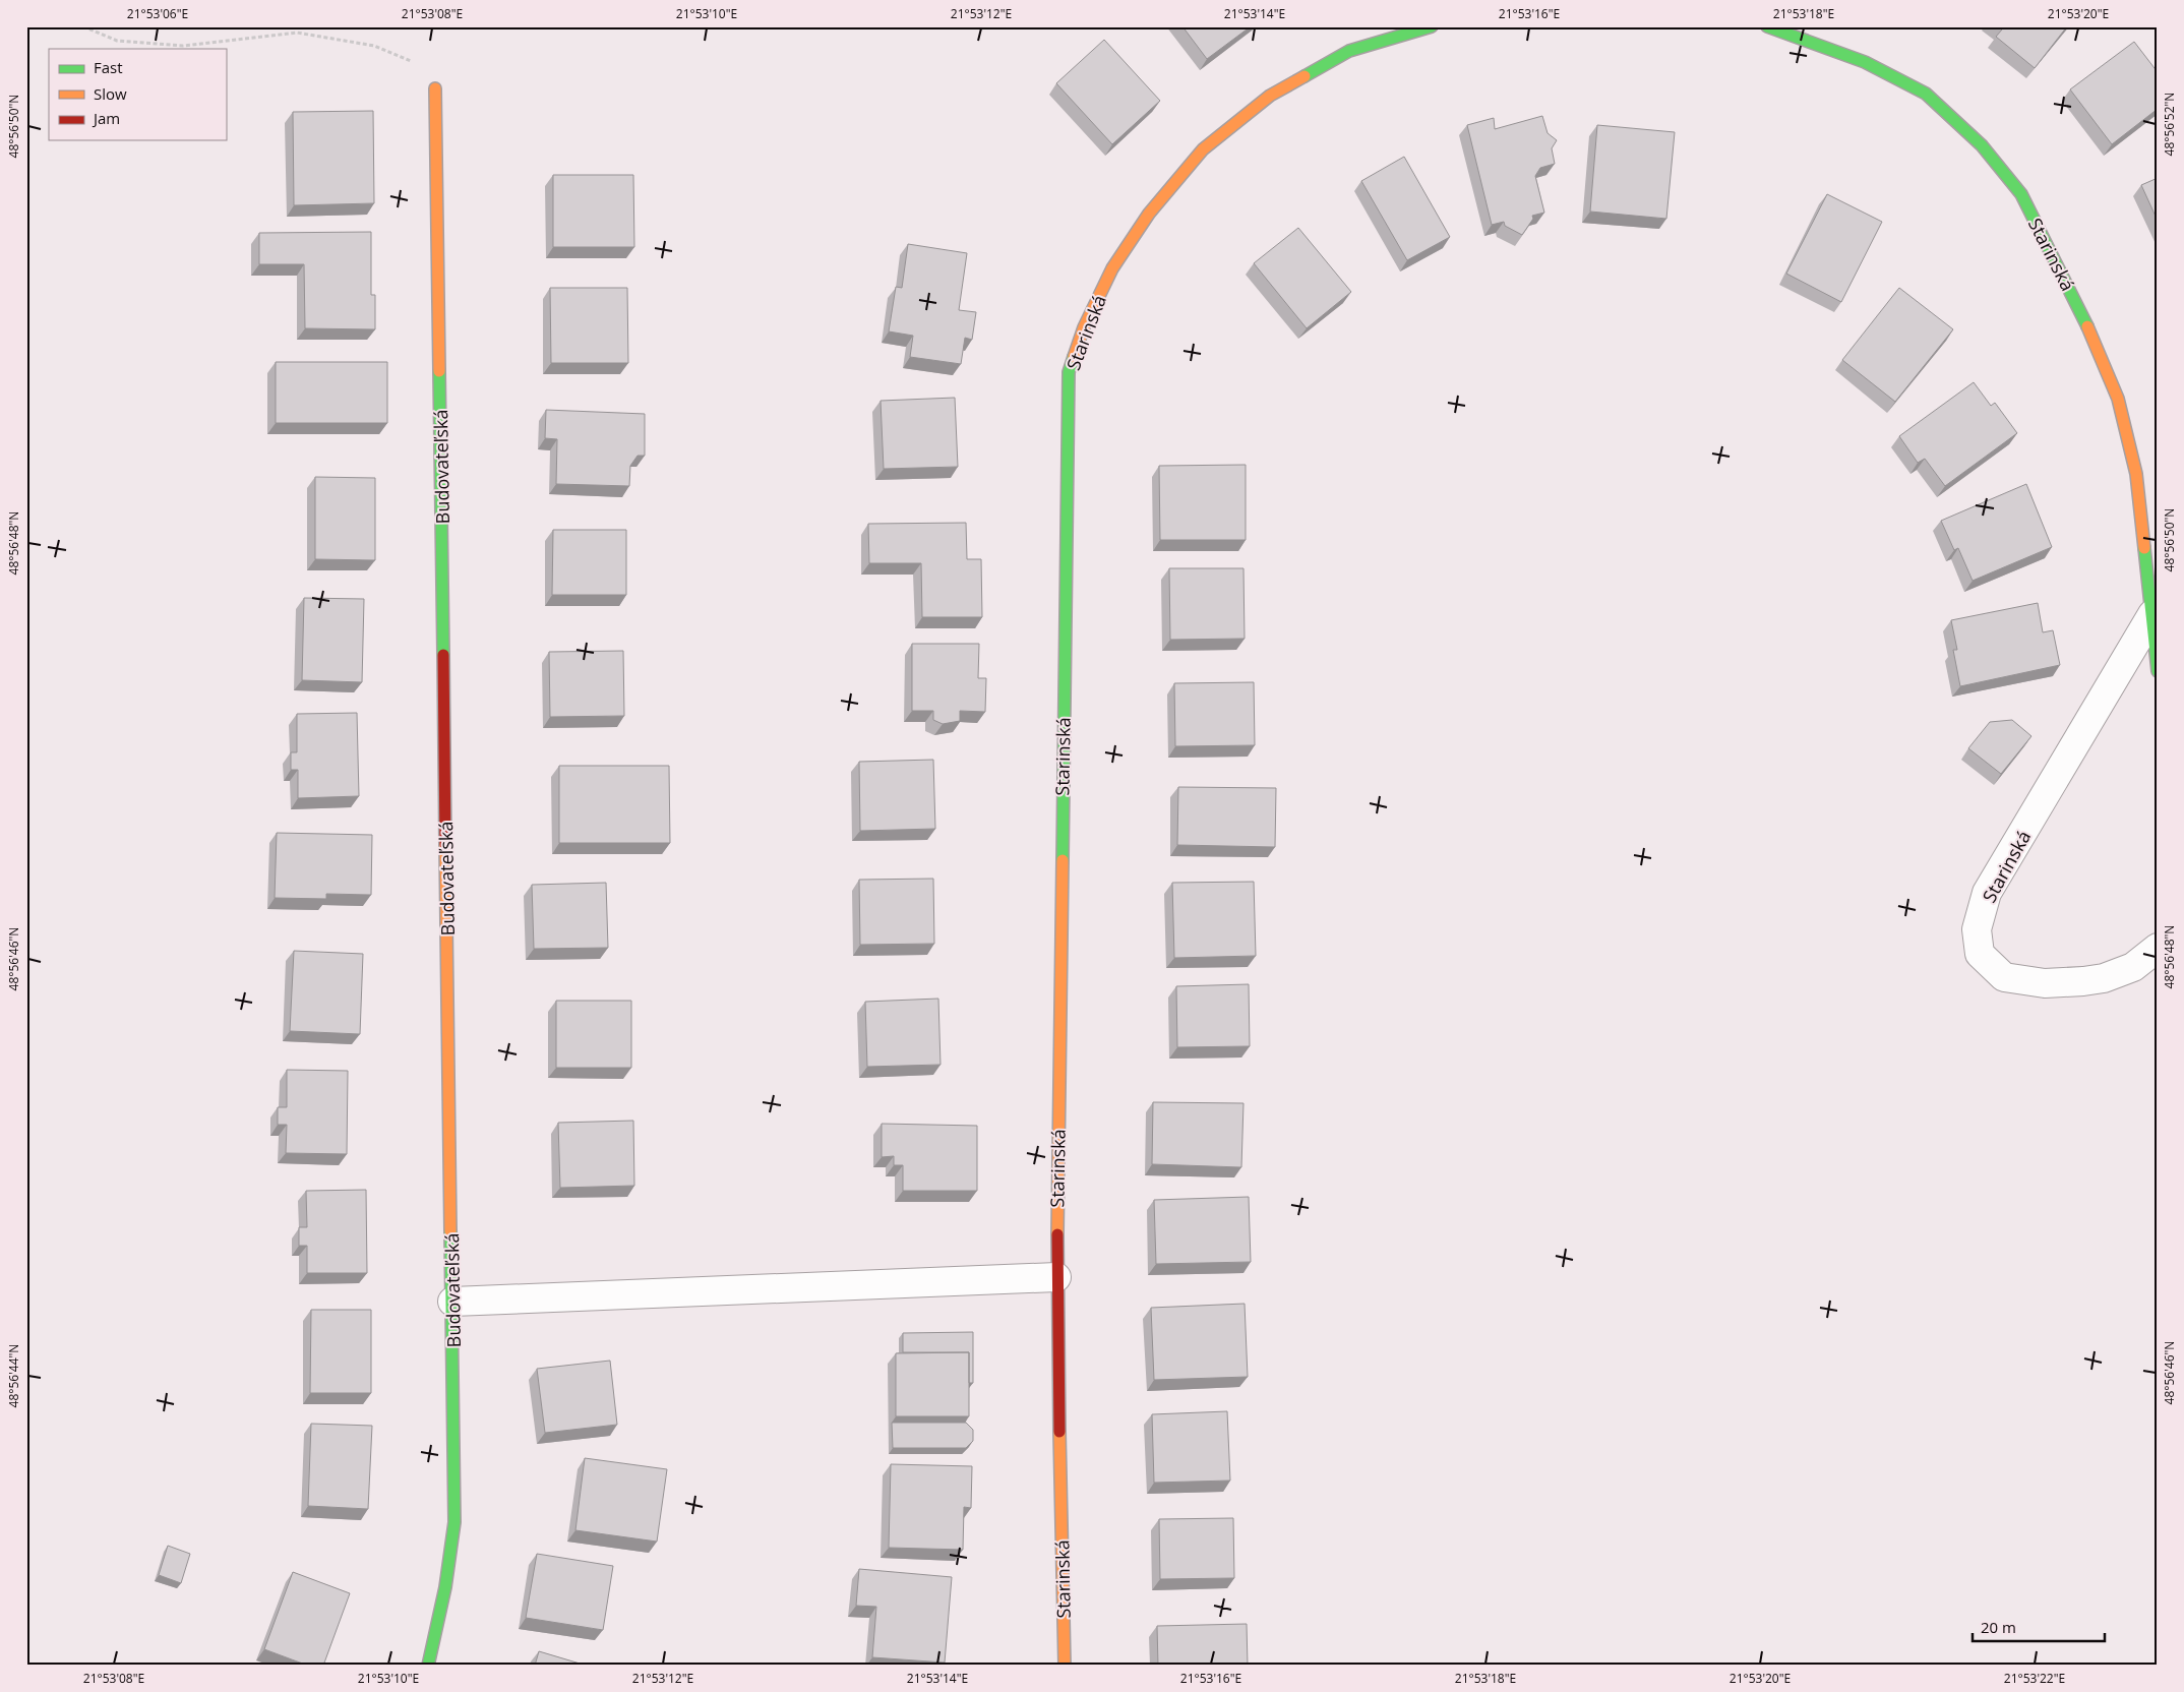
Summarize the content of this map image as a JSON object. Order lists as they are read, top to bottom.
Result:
{
  "streets": {
    "street": ["Starinská", "Budovateľská"]
  },
  "legend": ["Fast", "Slow", "Jam"],
  "scale_bar": "20 m",
  "coordinates": [
    "21°53'06\"E",
    "21°53'08\"E",
    "21°53'10\"E",
    "21°53'12\"E",
    "21°53'14\"E",
    "21°53'16\"E",
    "21°53'18\"E",
    "21°53'20\"E",
    "48°56'52\"N",
    "48°56'50\"N",
    "48°56'48\"N",
    "48°56'46\"N",
    "48°56'44\"N",
    "21°53'22\"E"
  ]
}
